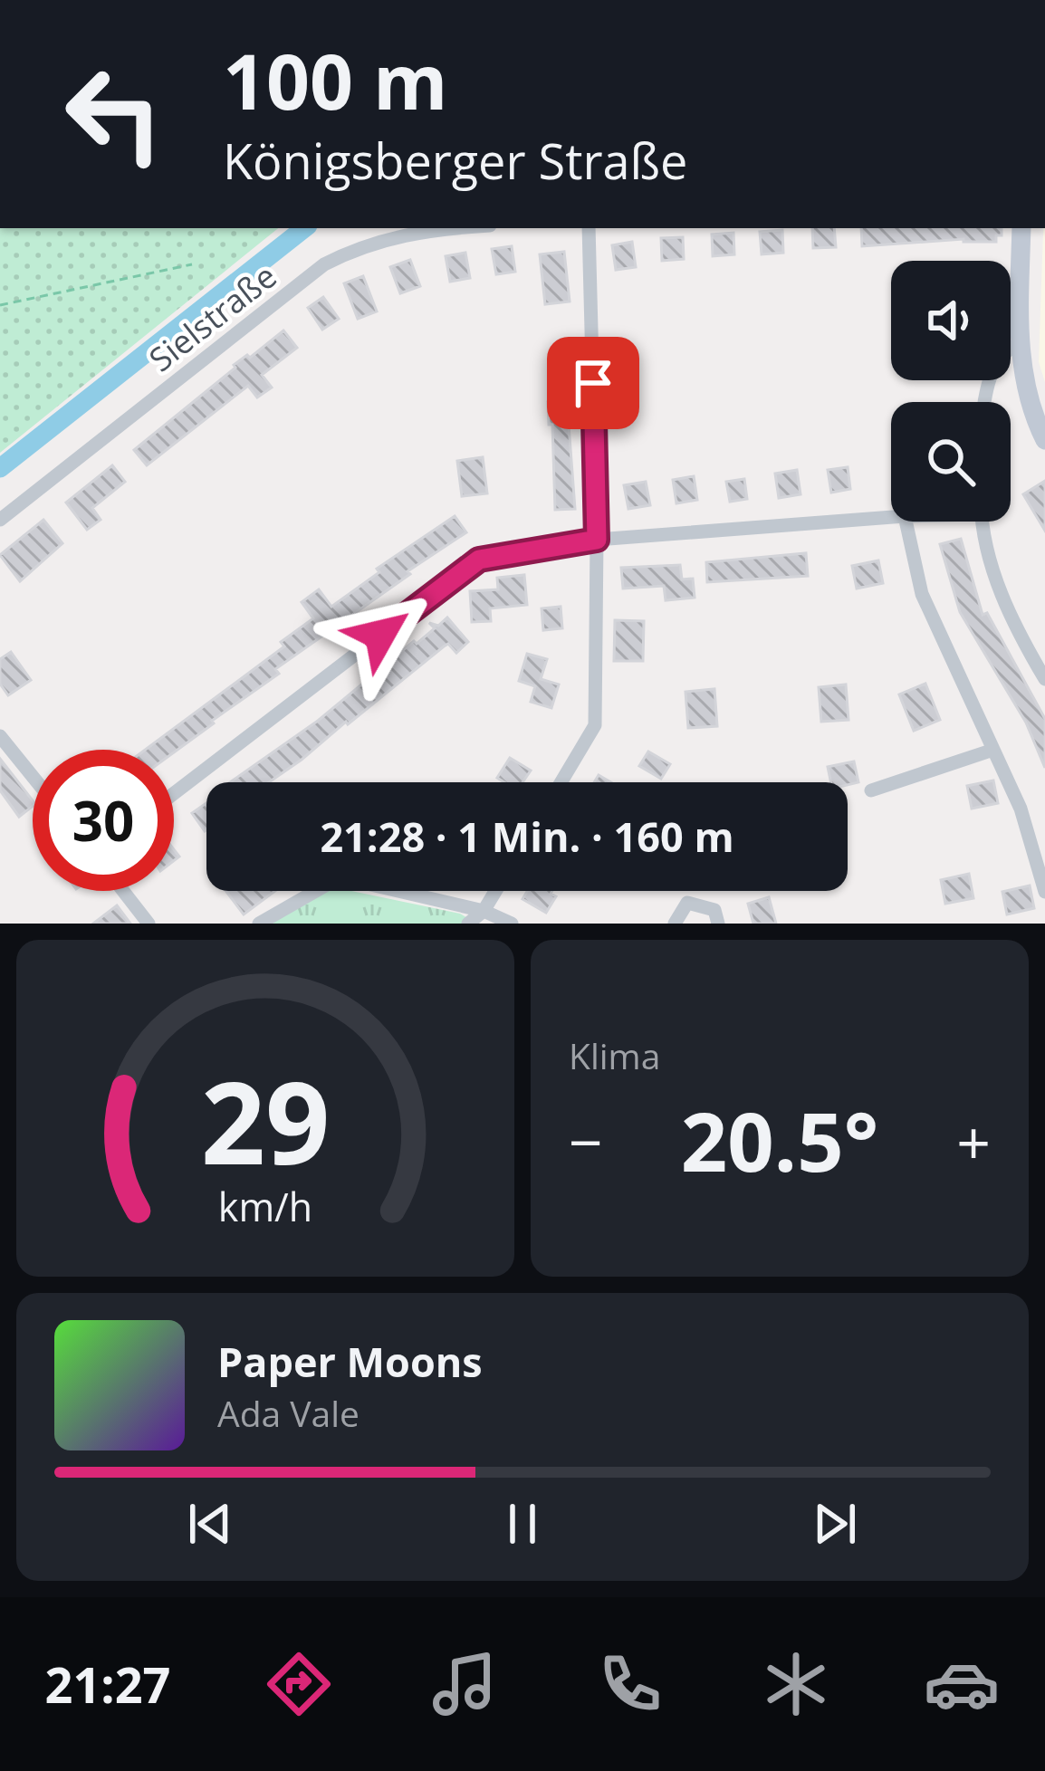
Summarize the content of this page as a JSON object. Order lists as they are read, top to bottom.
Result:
{
  "streets": {
    "street": ["Sielstraße"]
  },
  "page": {
    "turn": ["100 m", "Königsberger Straße"],
    "limit": "30",
    "trip": "21:28 · 1 Min. · 160 m",
    "tile": "Klima",
    "heat": ["−", "20.5°", "+"],
    "song": ["Paper Moons", "Ada Vale"],
    "tabs": "21:27",
    "gauge": ["29", "km/h"]
  }
}
